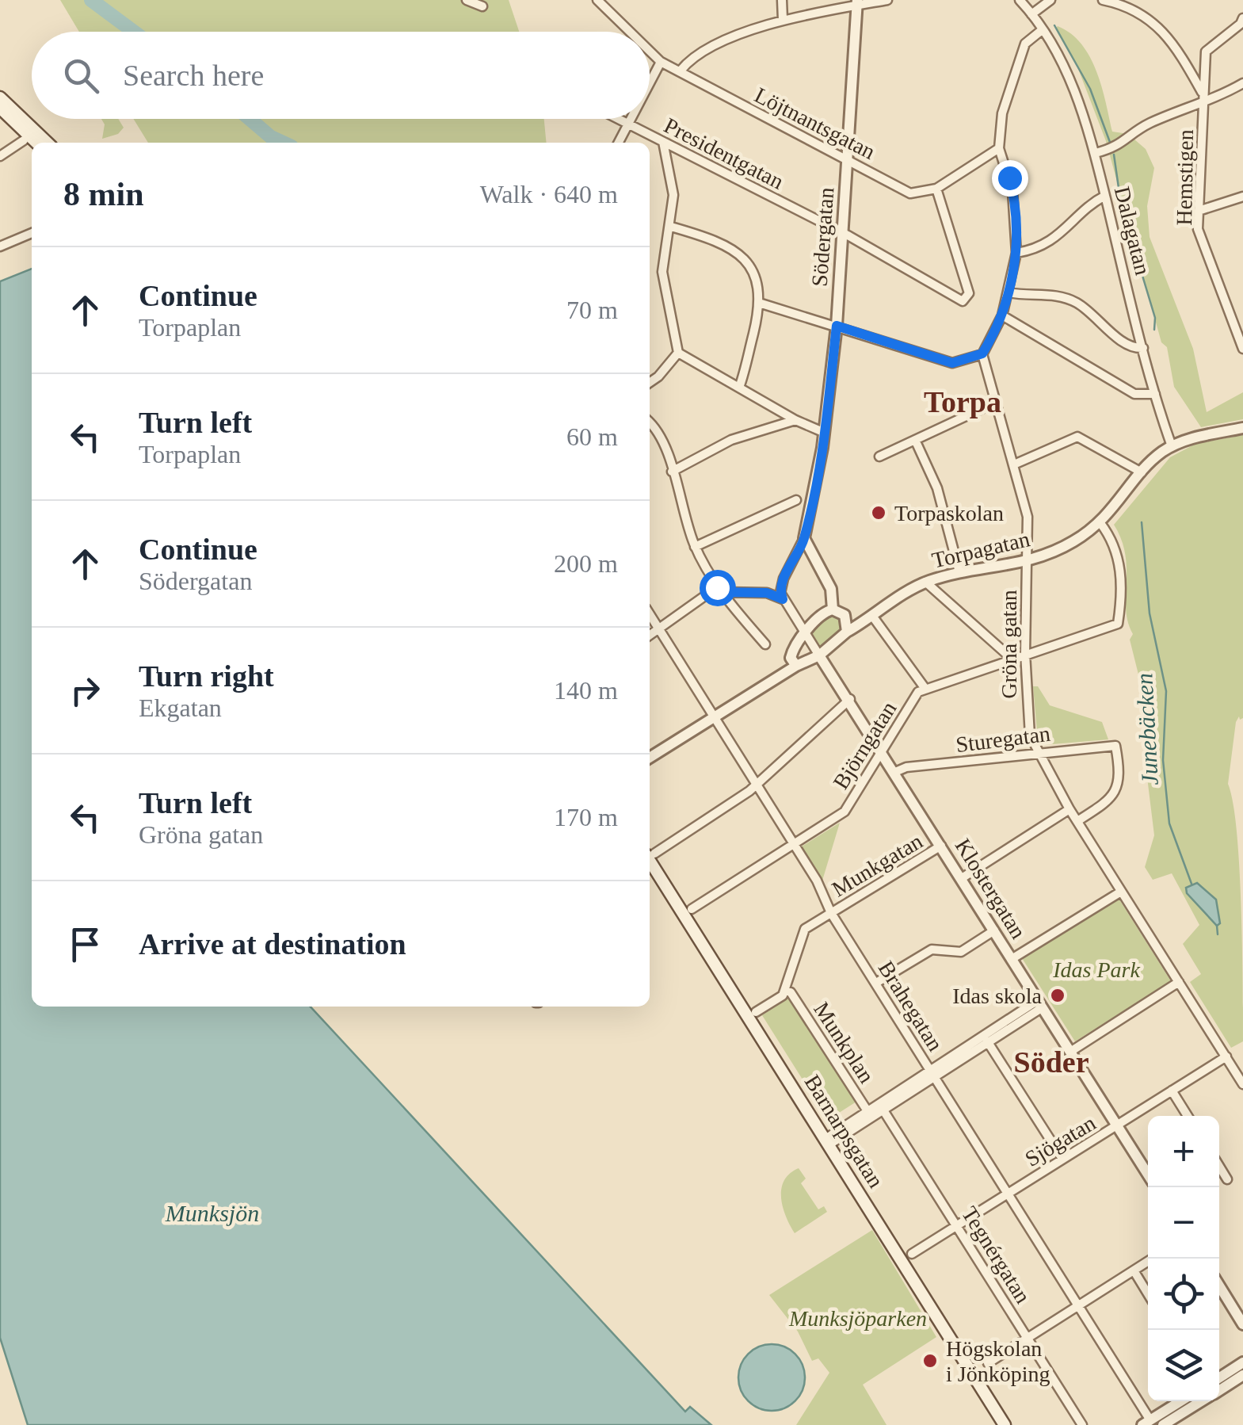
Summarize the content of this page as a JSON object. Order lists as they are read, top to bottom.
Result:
{
  "streets": {
    "main road": ["Barnarpsgatan"],
    "street": [
      "Löjtnantsgatan",
      "Presidentgatan",
      "Hemstigen",
      "Dalagatan",
      "Södergatan",
      "Torpagatan",
      "Gröna gatan",
      "Sturegatan",
      "Björngatan",
      "Munkgatan",
      "Klostergatan",
      "Brahegatan",
      "Munkplan",
      "Sjögatan",
      "Tegnérgatan"
    ]
  },
  "crossings": [
    ["Löjtnantsgatan", "Presidentgatan"],
    ["Löjtnantsgatan", "Södergatan"],
    ["Presidentgatan", "Södergatan"],
    ["Dalagatan", "Torpagatan"],
    ["Torpagatan", "Gröna gatan"],
    ["Torpagatan", "Björngatan"],
    ["Gröna gatan", "Sturegatan"],
    ["Gröna gatan", "Björngatan"],
    ["Gröna gatan", "Sjögatan"],
    ["Sturegatan", "Klostergatan"],
    ["Björngatan", "Klostergatan"],
    ["Björngatan", "Brahegatan"],
    ["Munkgatan", "Klostergatan"],
    ["Munkgatan", "Brahegatan"],
    ["Munkgatan", "Munkplan"],
    ["Klostergatan", "Sjögatan"],
    ["Brahegatan", "Sjögatan"],
    ["Sjögatan", "Tegnérgatan"]
  ],
  "districts": ["Torpa", "Söder"],
  "water": ["Junebäcken", "Munksjön"],
  "parks": ["Idas Park", "Munksjöparken"],
  "places": ["Torpaskolan", "Idas skola", "Högskolan i Jönköping"],
  "page": {
    "search": "Search here",
    "heading": ["8 min", "Walk · 640 m"],
    "list": [
      ["Continue", "Torpaplan", "70 m"],
      ["Turn left", "Torpaplan", "60 m"],
      ["Continue", "Södergatan", "200 m"],
      ["Turn right", "Ekgatan", "140 m"],
      ["Turn left", "Gröna gatan", "170 m"],
      "Arrive at destination"
    ],
    "map_buttons": ["+", "−"]
  }
}
